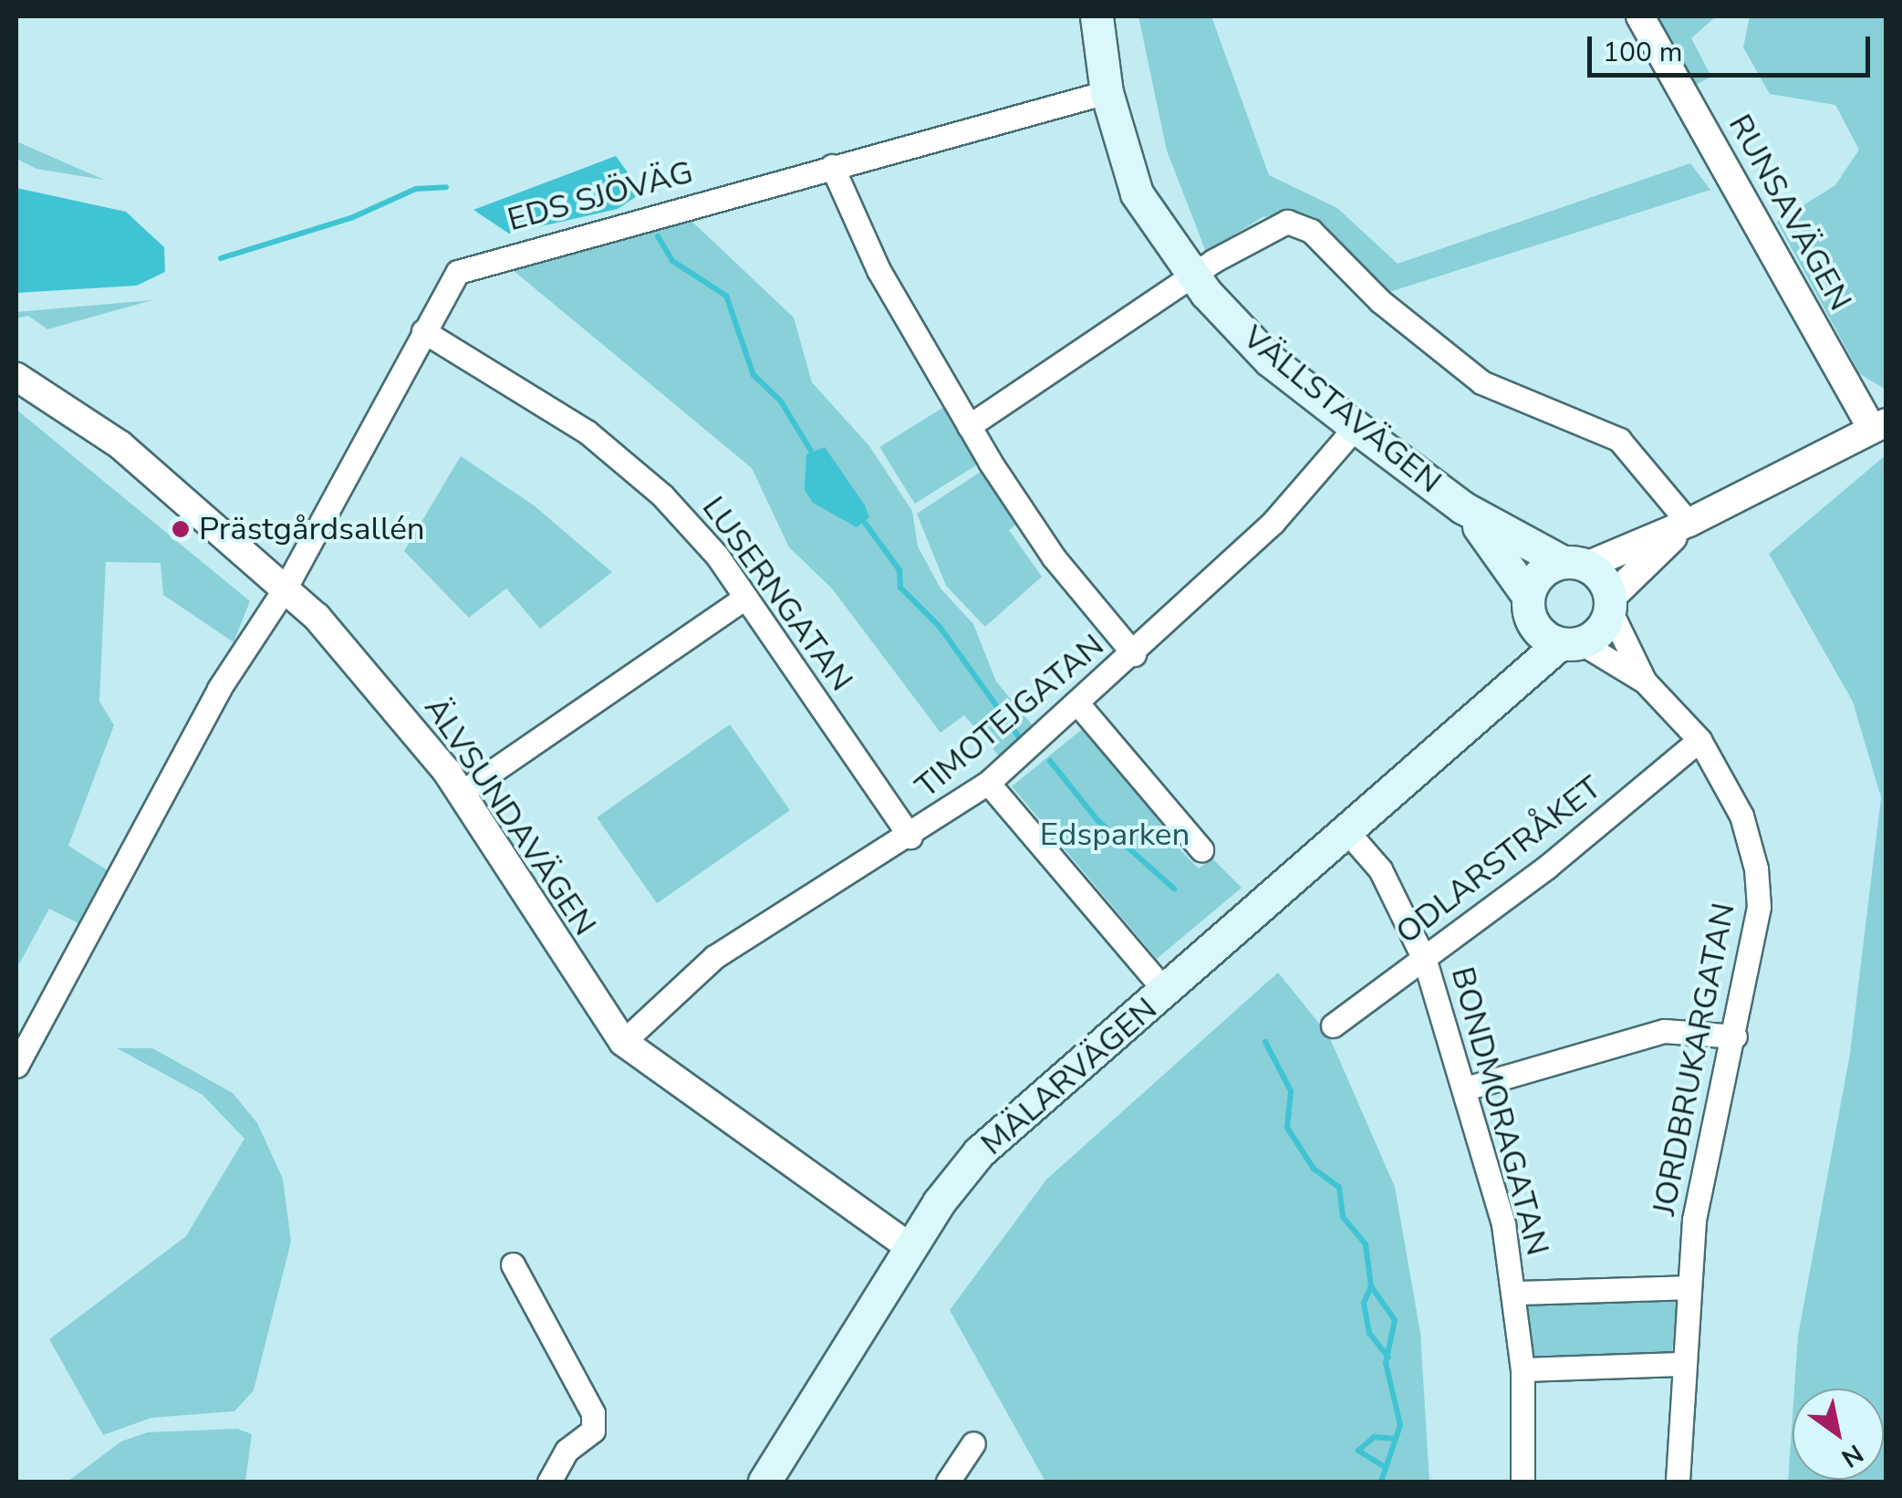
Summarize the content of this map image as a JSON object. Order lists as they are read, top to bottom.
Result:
{
  "streets": {
    "main road": ["VÄLLSTAVÄGEN", "MÄLARVÄGEN"],
    "street": [
      "EDS SJÖVÄG",
      "RUNSAVÄGEN",
      "LUSERNGATAN",
      "TIMOTEJGATAN",
      "ÄLVSUNDAVÄGEN",
      "ODLARSTRÅKET",
      "JORDBRUKARGATAN",
      "BONDMORAGATAN"
    ]
  },
  "crossings": [
    ["EDS SJÖVÄG", "VÄLLSTAVÄGEN"],
    ["EDS SJÖVÄG", "LUSERNGATAN"],
    ["EDS SJÖVÄG", "ÄLVSUNDAVÄGEN"],
    ["VÄLLSTAVÄGEN", "TIMOTEJGATAN"],
    ["VÄLLSTAVÄGEN", "JORDBRUKARGATAN"],
    ["VÄLLSTAVÄGEN", "MÄLARVÄGEN"],
    ["LUSERNGATAN", "TIMOTEJGATAN"],
    ["TIMOTEJGATAN", "ÄLVSUNDAVÄGEN"],
    ["ÄLVSUNDAVÄGEN", "MÄLARVÄGEN"],
    ["ODLARSTRÅKET", "JORDBRUKARGATAN"],
    ["ODLARSTRÅKET", "BONDMORAGATAN"],
    ["JORDBRUKARGATAN", "MÄLARVÄGEN"],
    ["MÄLARVÄGEN", "BONDMORAGATAN"]
  ],
  "parks": ["Edsparken"],
  "places": ["Prästgårdsallén"],
  "scale_bar": "100 m",
  "north": "bottom right"
}
